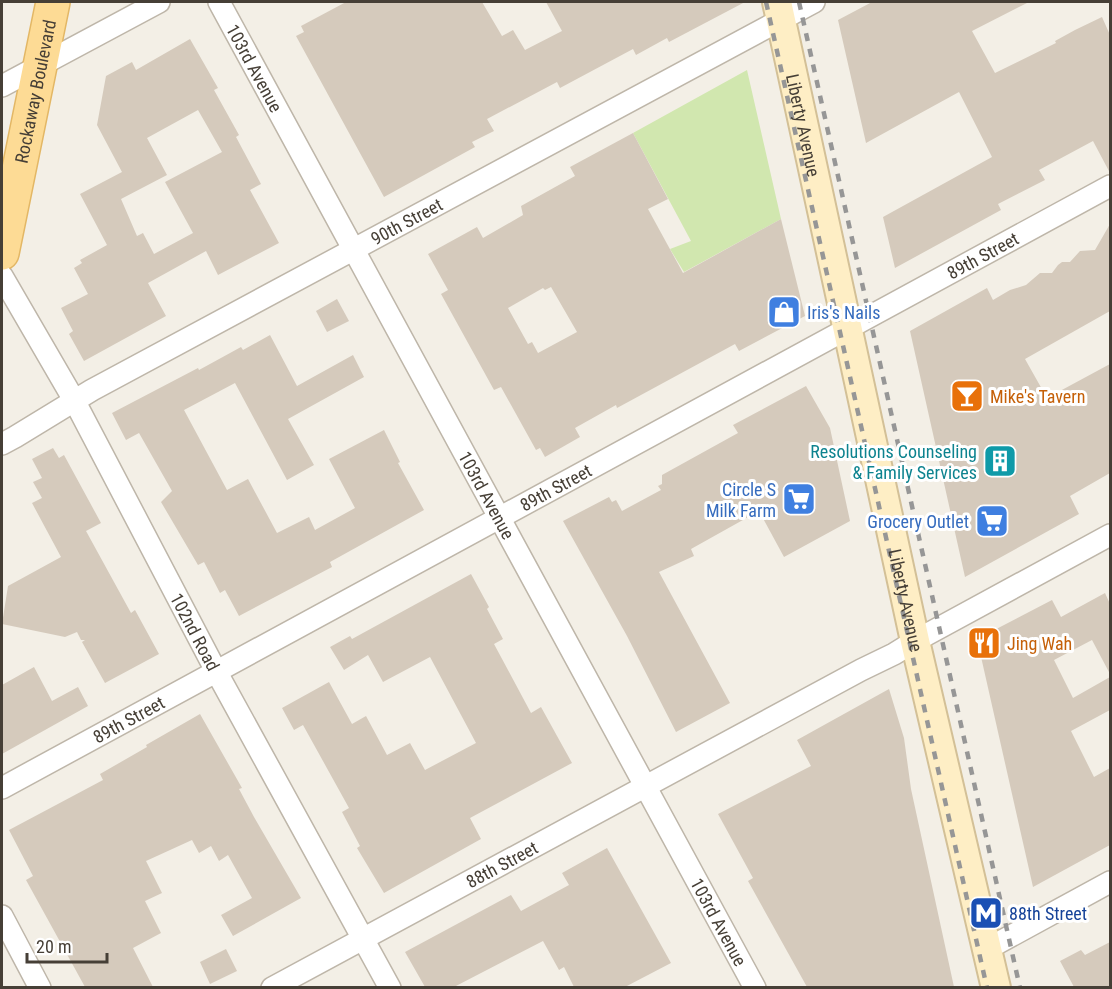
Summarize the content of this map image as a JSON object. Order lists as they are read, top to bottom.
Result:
{
  "streets": {
    "main road": ["Rockaway Boulevard"],
    "street": [
      "103rd Avenue",
      "Liberty Avenue",
      "90th Street",
      "89th Street",
      "102nd Road",
      "88th Street"
    ]
  },
  "crossings": [
    ["103rd Avenue", "90th Street"],
    ["103rd Avenue", "89th Street"],
    ["103rd Avenue", "88th Street"],
    ["Liberty Avenue", "90th Street"],
    ["Liberty Avenue", "89th Street"],
    ["Liberty Avenue", "88th Street"],
    ["90th Street", "102nd Road"],
    ["89th Street", "102nd Road"],
    ["102nd Road", "88th Street"]
  ],
  "places": {
    "shop": ["Iris's Nails"],
    "bar": ["Mike's Tavern"],
    "building": ["Resolutions Counseling & Family Services"],
    "supermarket": ["Circle S Milk Farm", "Grocery Outlet"],
    "restaurant": ["Jing Wah"],
    "metro station": ["88th Street"]
  },
  "scale_bar": "20 m"
}
